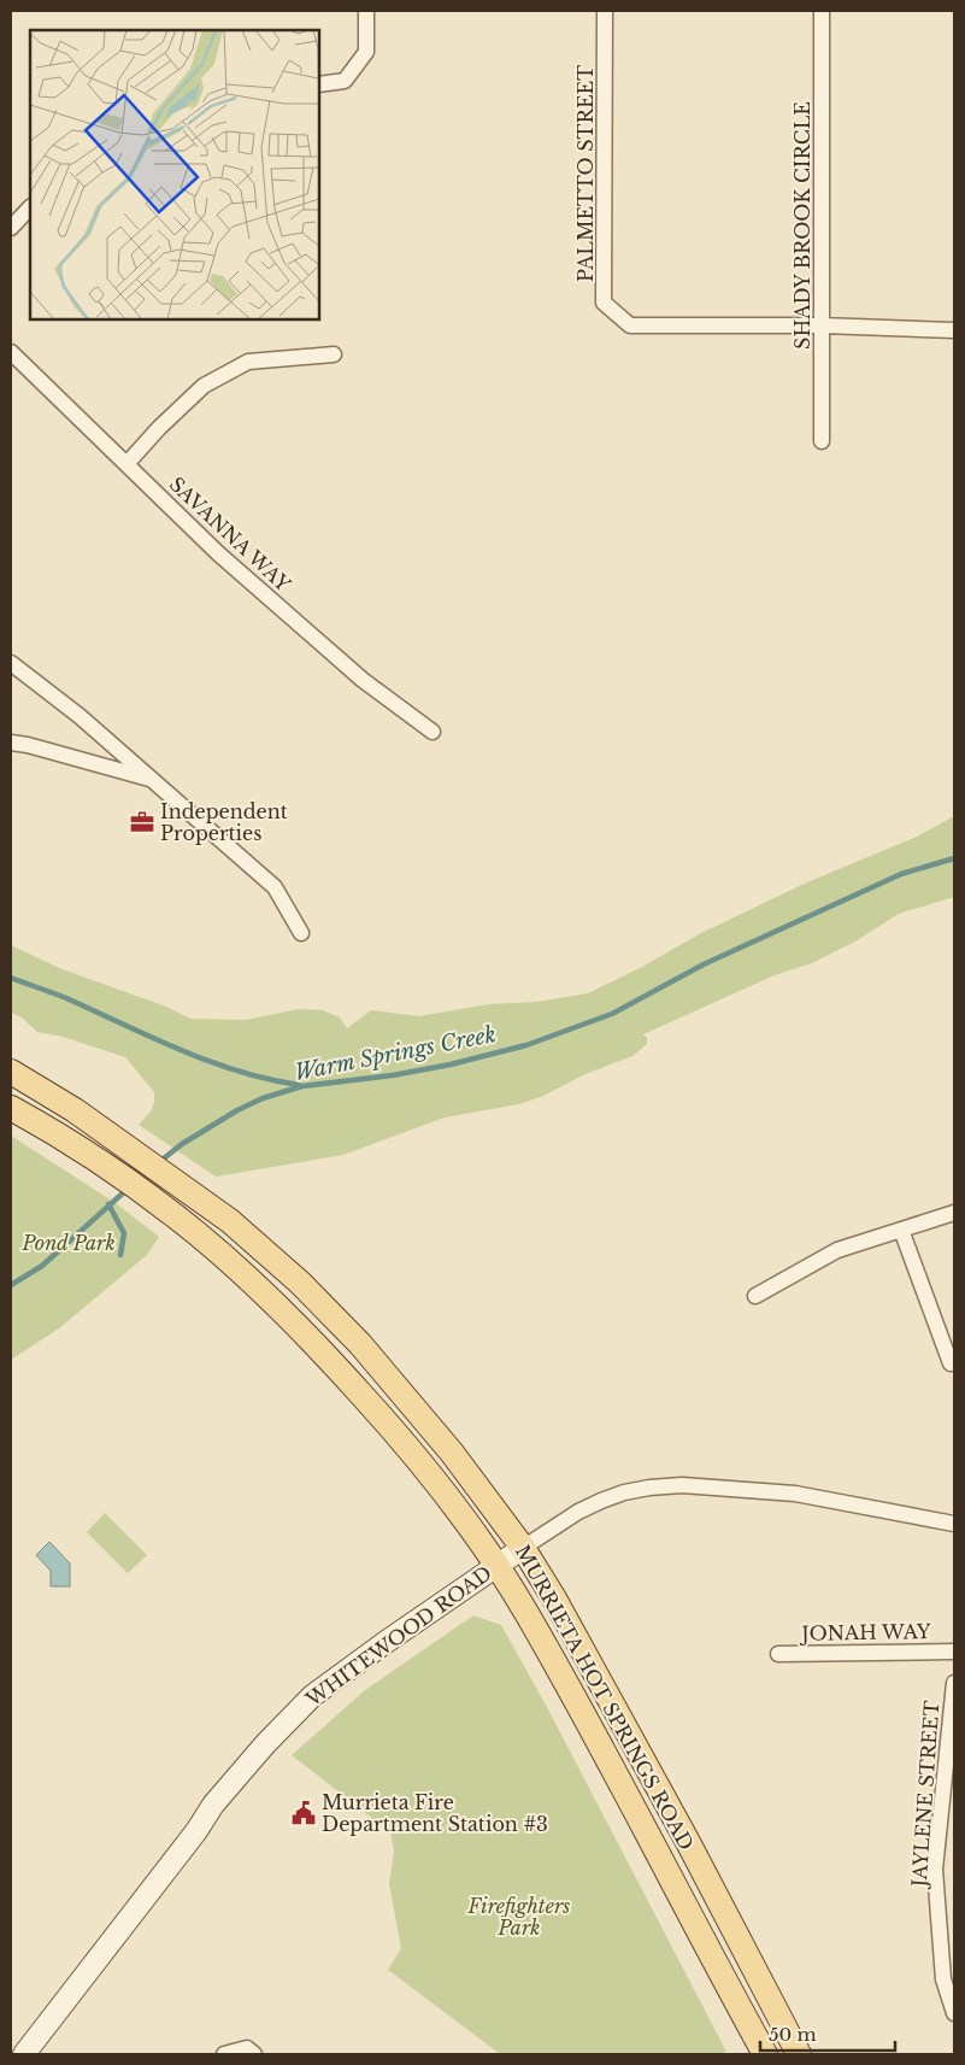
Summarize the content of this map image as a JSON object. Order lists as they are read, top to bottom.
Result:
{
  "streets": {
    "main road": ["WHITEWOOD ROAD", "MURRIETA HOT SPRINGS ROAD"],
    "street": [
      "PALMETTO STREET",
      "SHADY BROOK CIRCLE",
      "SAVANNA WAY",
      "JONAH WAY",
      "JAYLENE STREET"
    ]
  },
  "crossings": [
    ["PALMETTO STREET", "SHADY BROOK CIRCLE"],
    ["WHITEWOOD ROAD", "MURRIETA HOT SPRINGS ROAD"]
  ],
  "water": ["Warm Springs Creek"],
  "parks": ["Pond Park", "Firefighters Park"],
  "places": {
    "office": ["Independent Properties"],
    "public building": ["Murrieta Fire Department Station #3"]
  },
  "scale_bar": "50 m"
}
